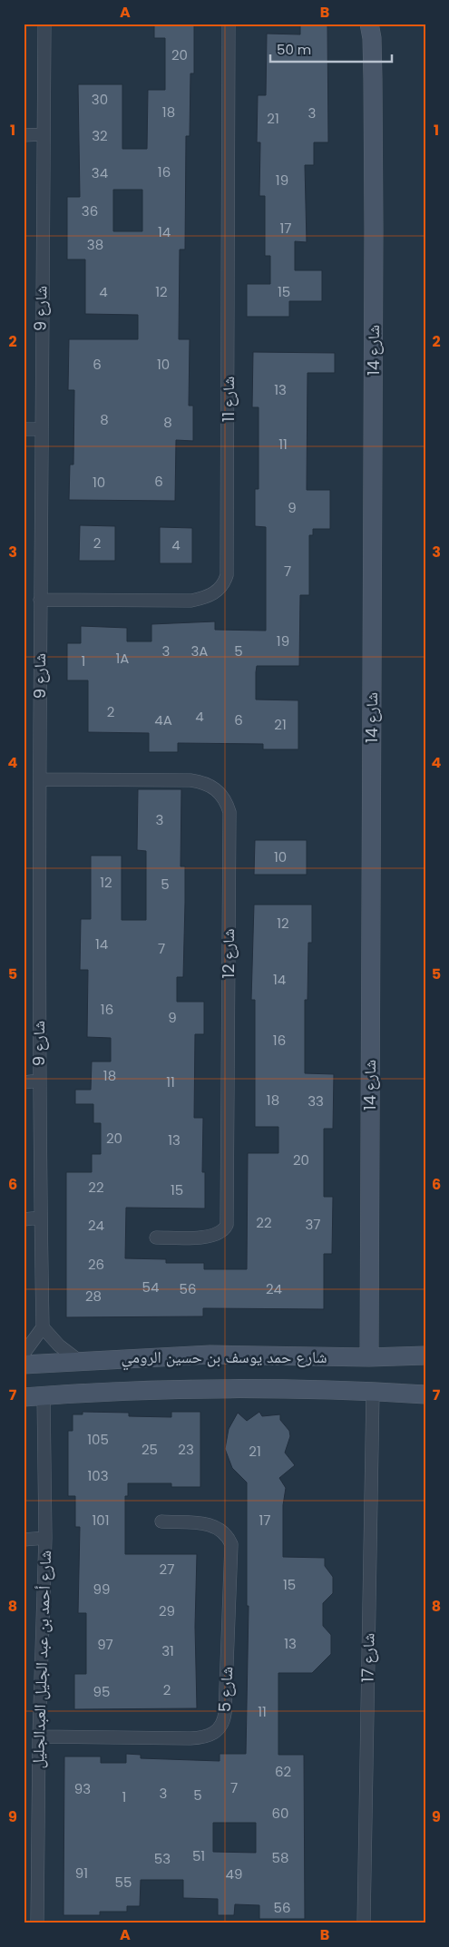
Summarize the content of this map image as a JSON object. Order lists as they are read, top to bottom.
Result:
{
  "streets": {
    "street": [
      "شارع 9",
      "شارع 14",
      "شارع 11",
      "شارع 12",
      "شارع حمد يوسف بن حسين الرومي",
      "شارع 17",
      "شارع أحمد بن عبد الجليل العبدالجليل",
      "شارع 5"
    ]
  },
  "crossings": [
    ["شارع 9", "شارع 11"],
    ["شارع 9", "شارع 12"],
    ["شارع 14", "شارع حمد يوسف بن حسين الرومي"],
    ["شارع حمد يوسف بن حسين الرومي", "شارع 17"],
    ["شارع حمد يوسف بن حسين الرومي", "شارع أحمد بن عبد الجليل العبدالجليل"],
    ["شارع أحمد بن عبد الجليل العبدالجليل", "شارع 5"]
  ],
  "house_numbers": [
    "20",
    "30",
    "18",
    "3",
    "21",
    "32",
    "16",
    "34",
    "19",
    "36",
    "17",
    "14",
    "38",
    "4",
    "12",
    "15",
    "6",
    "10",
    "13",
    "8",
    "8",
    "11",
    "6",
    "10",
    "9",
    "2",
    "4",
    "7",
    "19",
    "3",
    "3A",
    "5",
    "1A",
    "1",
    "2",
    "4",
    "4A",
    "6",
    "21",
    "3",
    "10",
    "12",
    "5",
    "12",
    "14",
    "7",
    "14",
    "16",
    "9",
    "16",
    "18",
    "11",
    "18",
    "33",
    "20",
    "13",
    "20",
    "22",
    "15",
    "22",
    "37",
    "24",
    "26",
    "54",
    "56",
    "24",
    "28",
    "105",
    "25",
    "23",
    "21",
    "103",
    "101",
    "17",
    "27",
    "15",
    "99",
    "29",
    "13",
    "97",
    "31",
    "2",
    "95",
    "11",
    "62",
    "7",
    "93",
    "3",
    "5",
    "1",
    "60",
    "51",
    "58",
    "53",
    "91",
    "49",
    "55",
    "56"
  ],
  "scale_bar": "50 m",
  "grid": {
    "columns": ["A", "B"],
    "rows": [
      "1",
      "2",
      "3",
      "4",
      "5",
      "6",
      "7",
      "8",
      "9"
    ]
  }
}
